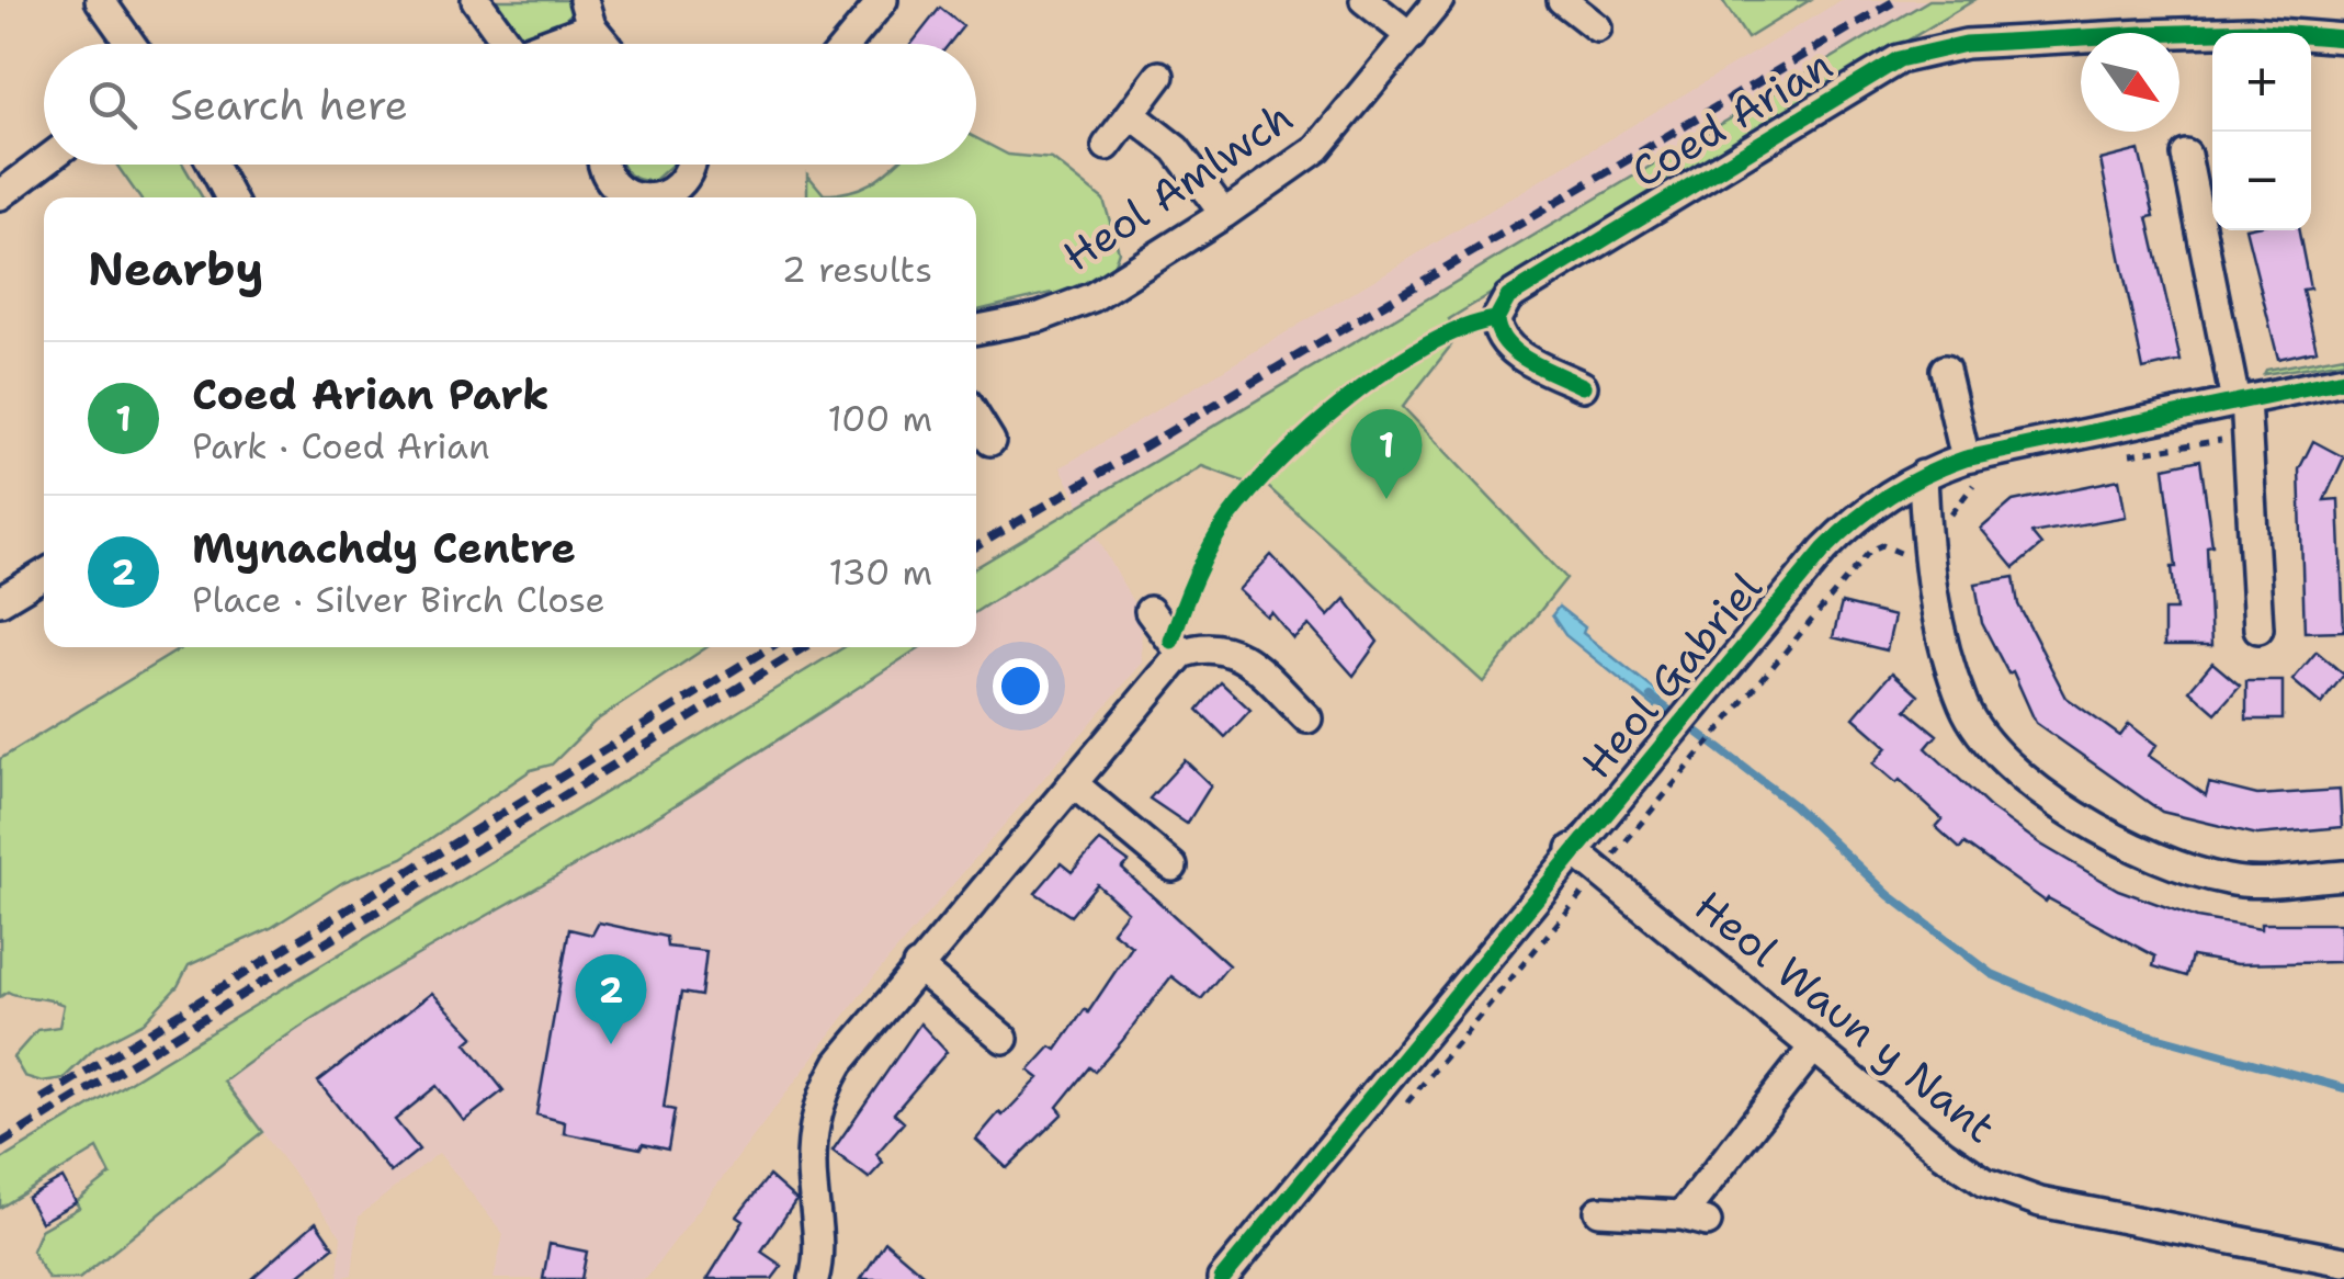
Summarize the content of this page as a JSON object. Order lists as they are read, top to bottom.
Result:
{
  "streets": {
    "street": [
      "Coed Arian",
      "Heol Amlwch",
      "Heol Gabriel",
      "Heol Waun y Nant"
    ]
  },
  "crossings": [
    ["Heol Gabriel", "Heol Waun y Nant"]
  ],
  "north": "bottom right",
  "page": {
    "map_buttons": ["+", "−"],
    "search": "Search here",
    "heading": ["Nearby", "2 results"],
    "list": [
      {
        "mark": "1",
        "name": "Coed Arian Park",
        "note": "Park · Coed Arian",
        "value": "100 m"
      },
      {
        "mark": "2",
        "name": "Mynachdy Centre",
        "note": "Place · Silver Birch Close",
        "value": "130 m"
      }
    ],
    "pins": ["1", "2"]
  }
}
